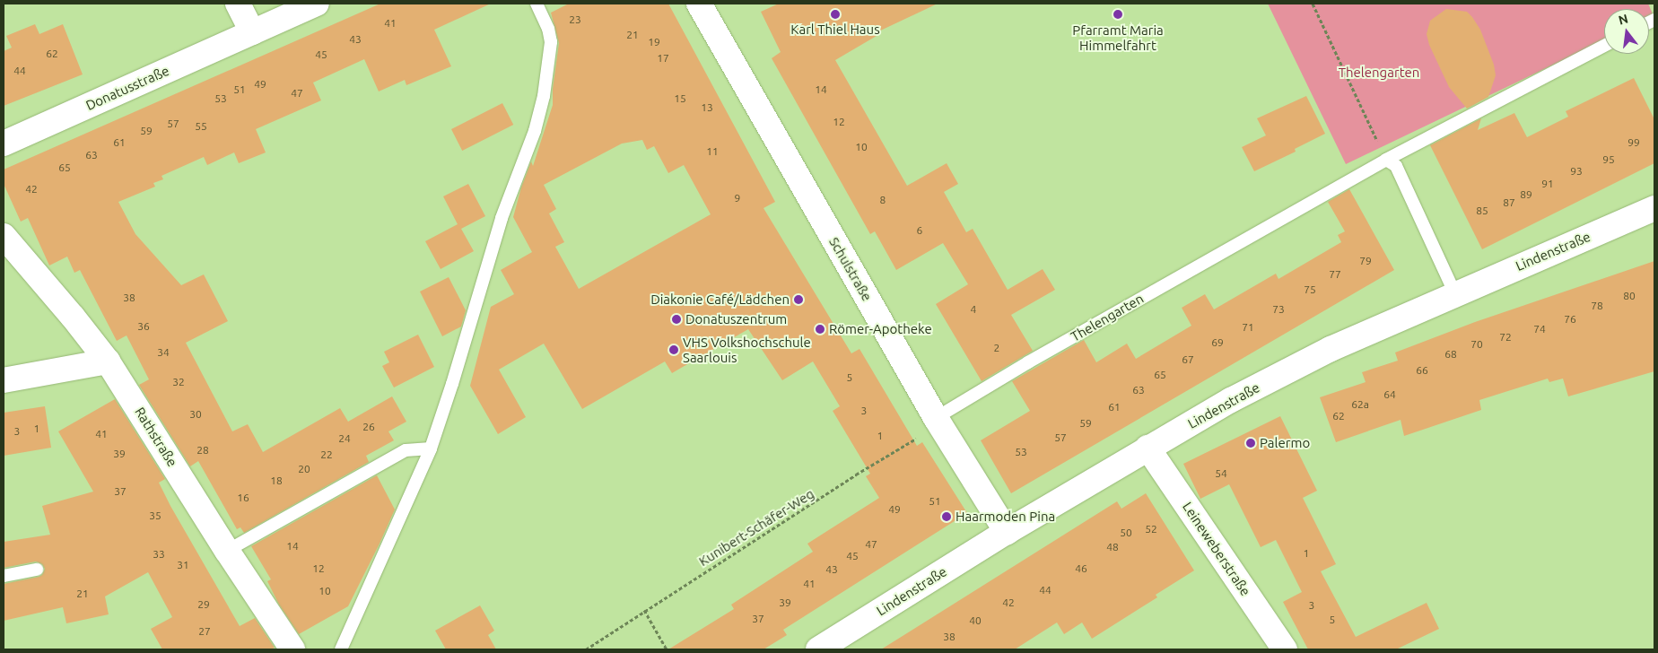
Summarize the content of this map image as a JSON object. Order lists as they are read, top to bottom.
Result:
{
  "streets": {
    "street": [
      "Donatusstraße",
      "Lindenstraße",
      "Schulstraße",
      "Rathstraße",
      "Leineweberstraße"
    ],
    "lane": ["Thelengarten"],
    "path": ["Kunibert-Schäfer-Weg"]
  },
  "crossings": [
    ["Lindenstraße", "Schulstraße"],
    ["Lindenstraße", "Leineweberstraße"],
    ["Schulstraße", "Thelengarten"],
    ["Schulstraße", "Kunibert-Schäfer-Weg"],
    ["Thelengarten", "Kunibert-Schäfer-Weg"]
  ],
  "parks": ["Thelengarten"],
  "places": [
    "Karl Thiel Haus",
    "Pfarramt Maria Himmelfahrt",
    "Diakonie Café/Lädchen",
    "Donatuszentrum",
    "Römer-Apotheke",
    "VHS Volkshochschule Saarlouis",
    "Palermo",
    "Haarmoden Pina"
  ],
  "house_numbers": [
    "23",
    "41",
    "21",
    "43",
    "19",
    "62",
    "45",
    "17",
    "44",
    "49",
    "51",
    "14",
    "47",
    "53",
    "15",
    "13",
    "12",
    "57",
    "55",
    "59",
    "61",
    "99",
    "10",
    "11",
    "63",
    "95",
    "65",
    "93",
    "91",
    "42",
    "89",
    "9",
    "8",
    "87",
    "85",
    "6",
    "79",
    "77",
    "75",
    "80",
    "38",
    "78",
    "4",
    "73",
    "76",
    "36",
    "71",
    "74",
    "72",
    "69",
    "70",
    "2",
    "34",
    "68",
    "67",
    "66",
    "65",
    "5",
    "32",
    "63",
    "64",
    "62a",
    "61",
    "3",
    "30",
    "62",
    "59",
    "26",
    "1",
    "3",
    "41",
    "1",
    "57",
    "24",
    "28",
    "53",
    "39",
    "22",
    "20",
    "54",
    "18",
    "37",
    "16",
    "51",
    "49",
    "35",
    "52",
    "50",
    "47",
    "14",
    "48",
    "1",
    "33",
    "45",
    "31",
    "12",
    "46",
    "43",
    "41",
    "44",
    "10",
    "21",
    "39",
    "42",
    "29",
    "3",
    "37",
    "5",
    "40",
    "27",
    "38"
  ],
  "north": "top"
}
